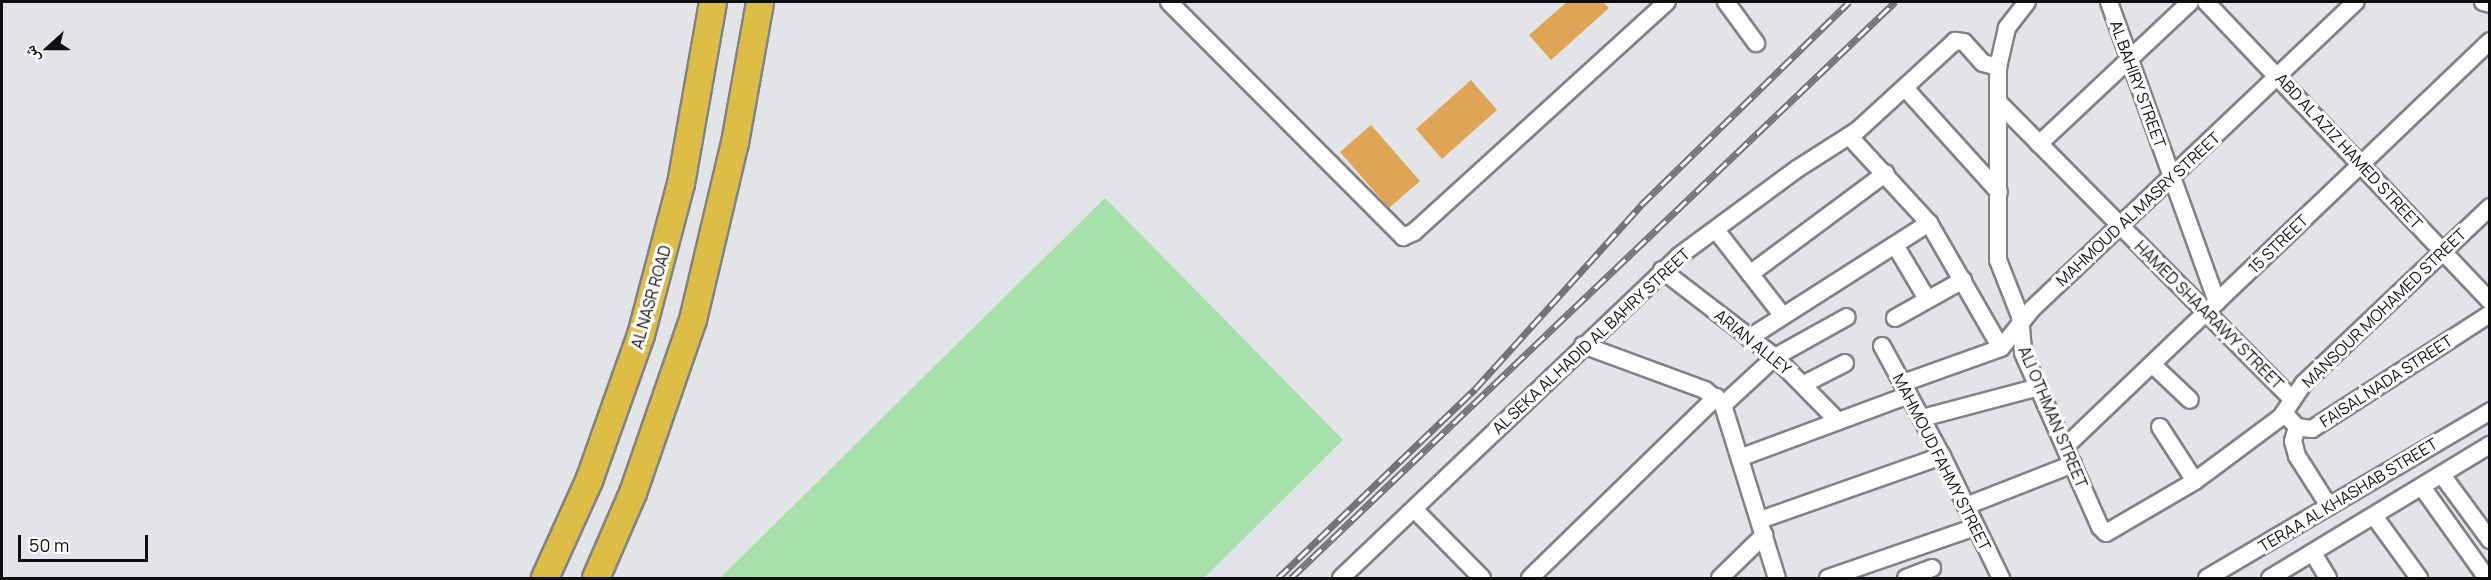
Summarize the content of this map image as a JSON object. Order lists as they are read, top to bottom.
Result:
{
  "streets": {
    "highway": ["AL NASR ROAD"],
    "street": [
      "AL BAHIRY STREET",
      "ABD AL AZIZ HAMED STREET",
      "MAHMOUD AL MASRY STREET",
      "15 STREET",
      "MANSOUR MOHAMED STREET",
      "HAMED SHAARAWY STREET",
      "AL SEKA AL HADID AL BAHRY STREET",
      "ARIAN ALLEY",
      "FAISAL NADA STREET",
      "ALI OTHMAN STREET",
      "MAHMOUD FAHMY STREET",
      "TERAA AL KHASHAB STREET"
    ]
  },
  "crossings": [
    ["AL BAHIRY STREET", "MAHMOUD AL MASRY STREET"],
    ["AL BAHIRY STREET", "15 STREET"],
    ["AL BAHIRY STREET", "HAMED SHAARAWY STREET"],
    ["ABD AL AZIZ HAMED STREET", "MAHMOUD AL MASRY STREET"],
    ["ABD AL AZIZ HAMED STREET", "15 STREET"],
    ["ABD AL AZIZ HAMED STREET", "MANSOUR MOHAMED STREET"],
    ["MAHMOUD AL MASRY STREET", "HAMED SHAARAWY STREET"],
    ["MAHMOUD AL MASRY STREET", "ALI OTHMAN STREET"],
    ["15 STREET", "HAMED SHAARAWY STREET"],
    ["15 STREET", "ALI OTHMAN STREET"],
    ["MANSOUR MOHAMED STREET", "HAMED SHAARAWY STREET"],
    ["MANSOUR MOHAMED STREET", "FAISAL NADA STREET"],
    ["MANSOUR MOHAMED STREET", "ALI OTHMAN STREET"],
    ["HAMED SHAARAWY STREET", "FAISAL NADA STREET"],
    ["HAMED SHAARAWY STREET", "ALI OTHMAN STREET"],
    ["AL SEKA AL HADID AL BAHRY STREET", "ARIAN ALLEY"],
    ["AL SEKA AL HADID AL BAHRY STREET", "ALI OTHMAN STREET"]
  ],
  "scale_bar": "50 m",
  "north": "left"
}
